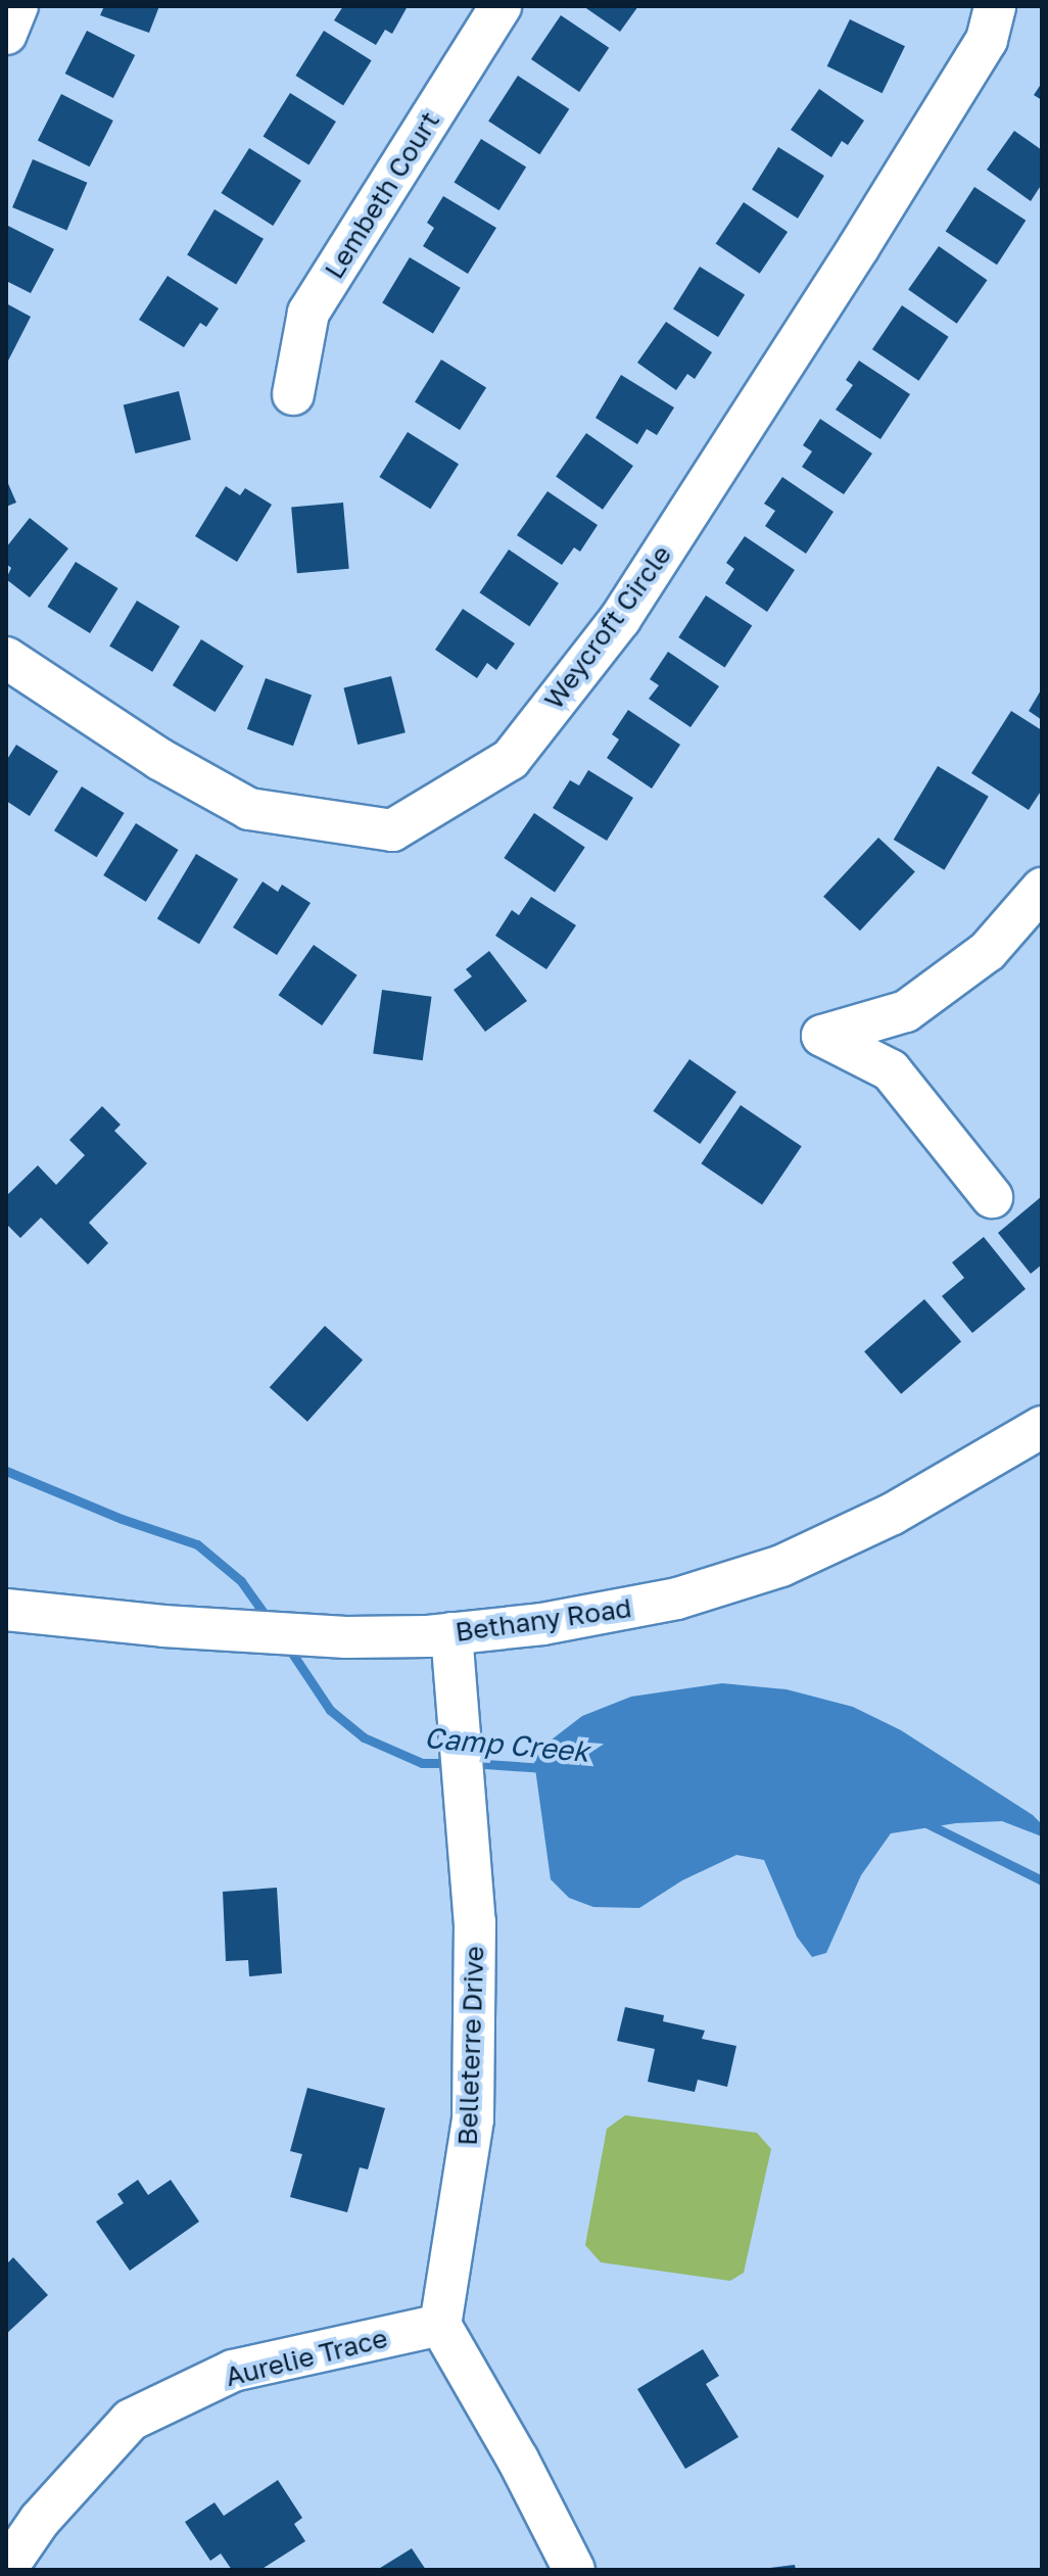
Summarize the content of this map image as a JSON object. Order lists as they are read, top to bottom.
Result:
{
  "streets": {
    "street": [
      "Lembeth Court",
      "Weycroft Circle",
      "Bethany Road",
      "Belleterre Drive",
      "Aurelie Trace"
    ]
  },
  "crossings": [
    ["Bethany Road", "Belleterre Drive"],
    ["Belleterre Drive", "Aurelie Trace"]
  ],
  "water": ["Camp Creek"]
}
